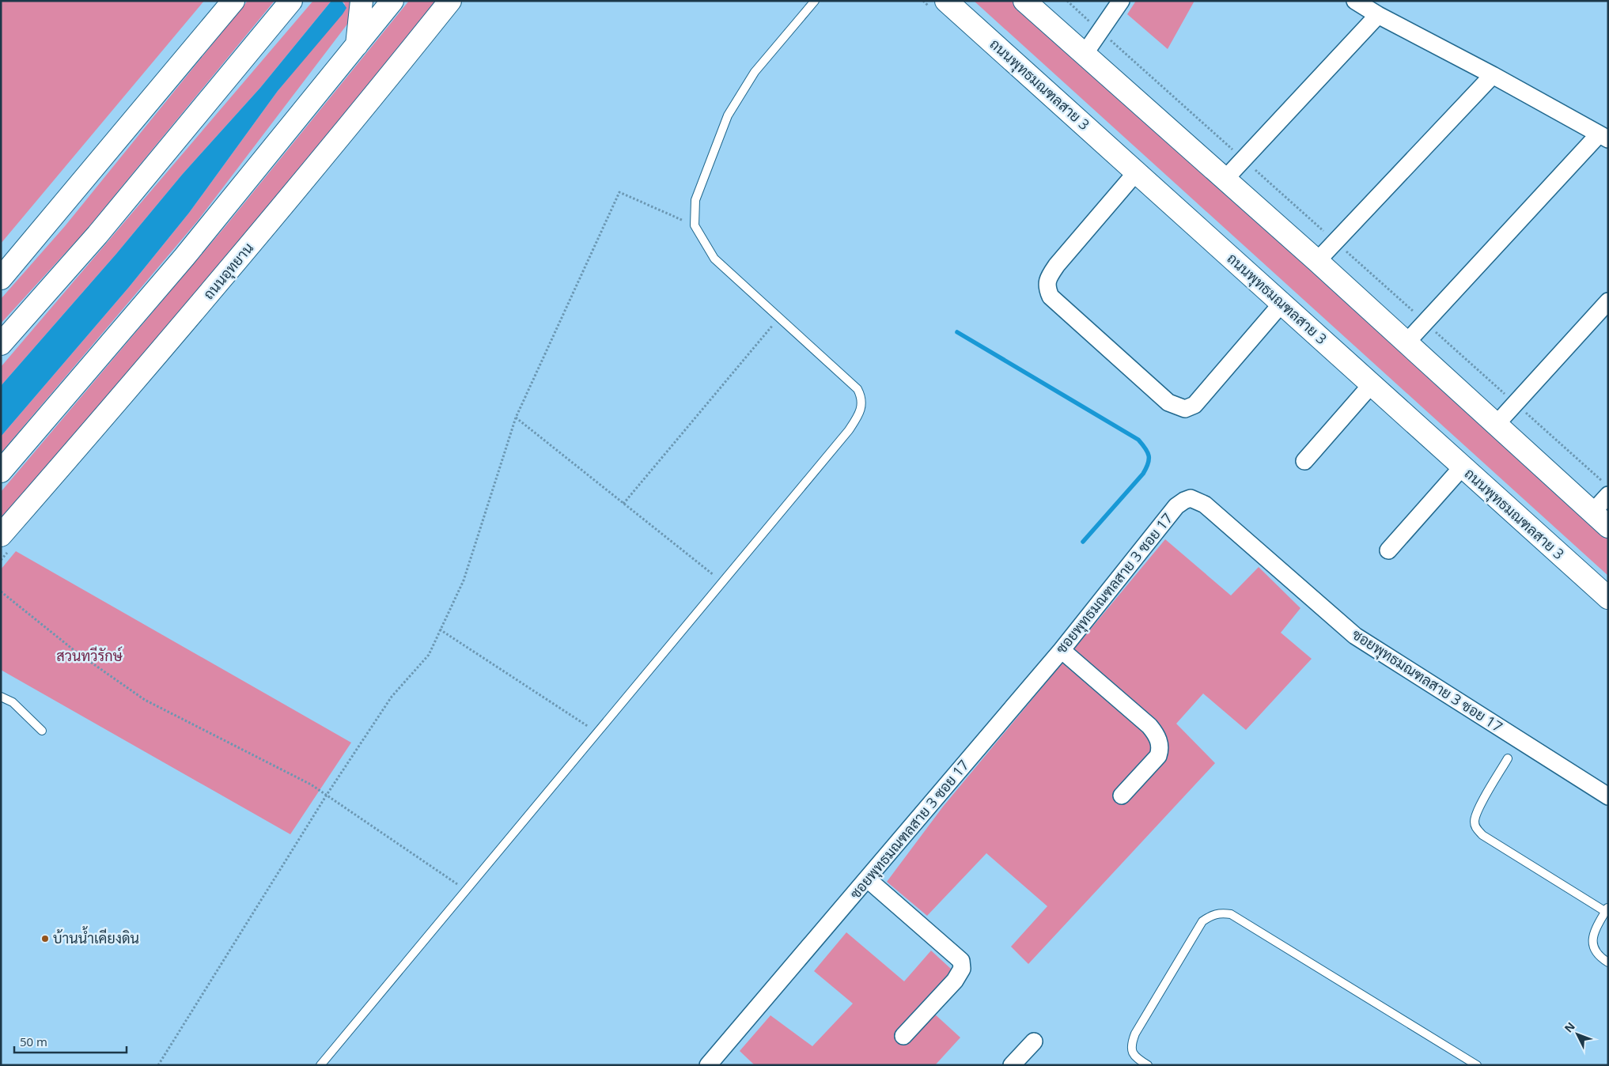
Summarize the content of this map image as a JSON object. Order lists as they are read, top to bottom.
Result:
{
  "streets": {
    "main road": ["ถนนพุทธมณฑลสาย 3", "ถนนอุทยาน"],
    "street": ["ซอยพุทธมณฑลสาย 3 ซอย 17"]
  },
  "parks": ["สวนทวีรักษ์"],
  "places": ["บ้านน้ำเคียงดิน"],
  "scale_bar": "50 m",
  "north": "top left"
}
